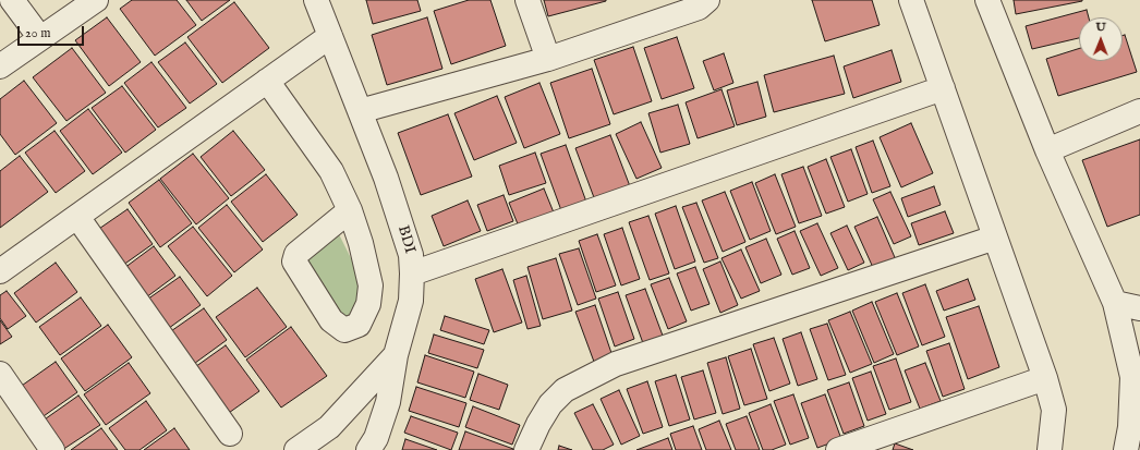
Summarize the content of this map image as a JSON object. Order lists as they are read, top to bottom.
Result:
{
  "streets": {
    "street": ["BDI"]
  },
  "scale_bar": "20 m",
  "north": "top"
}
